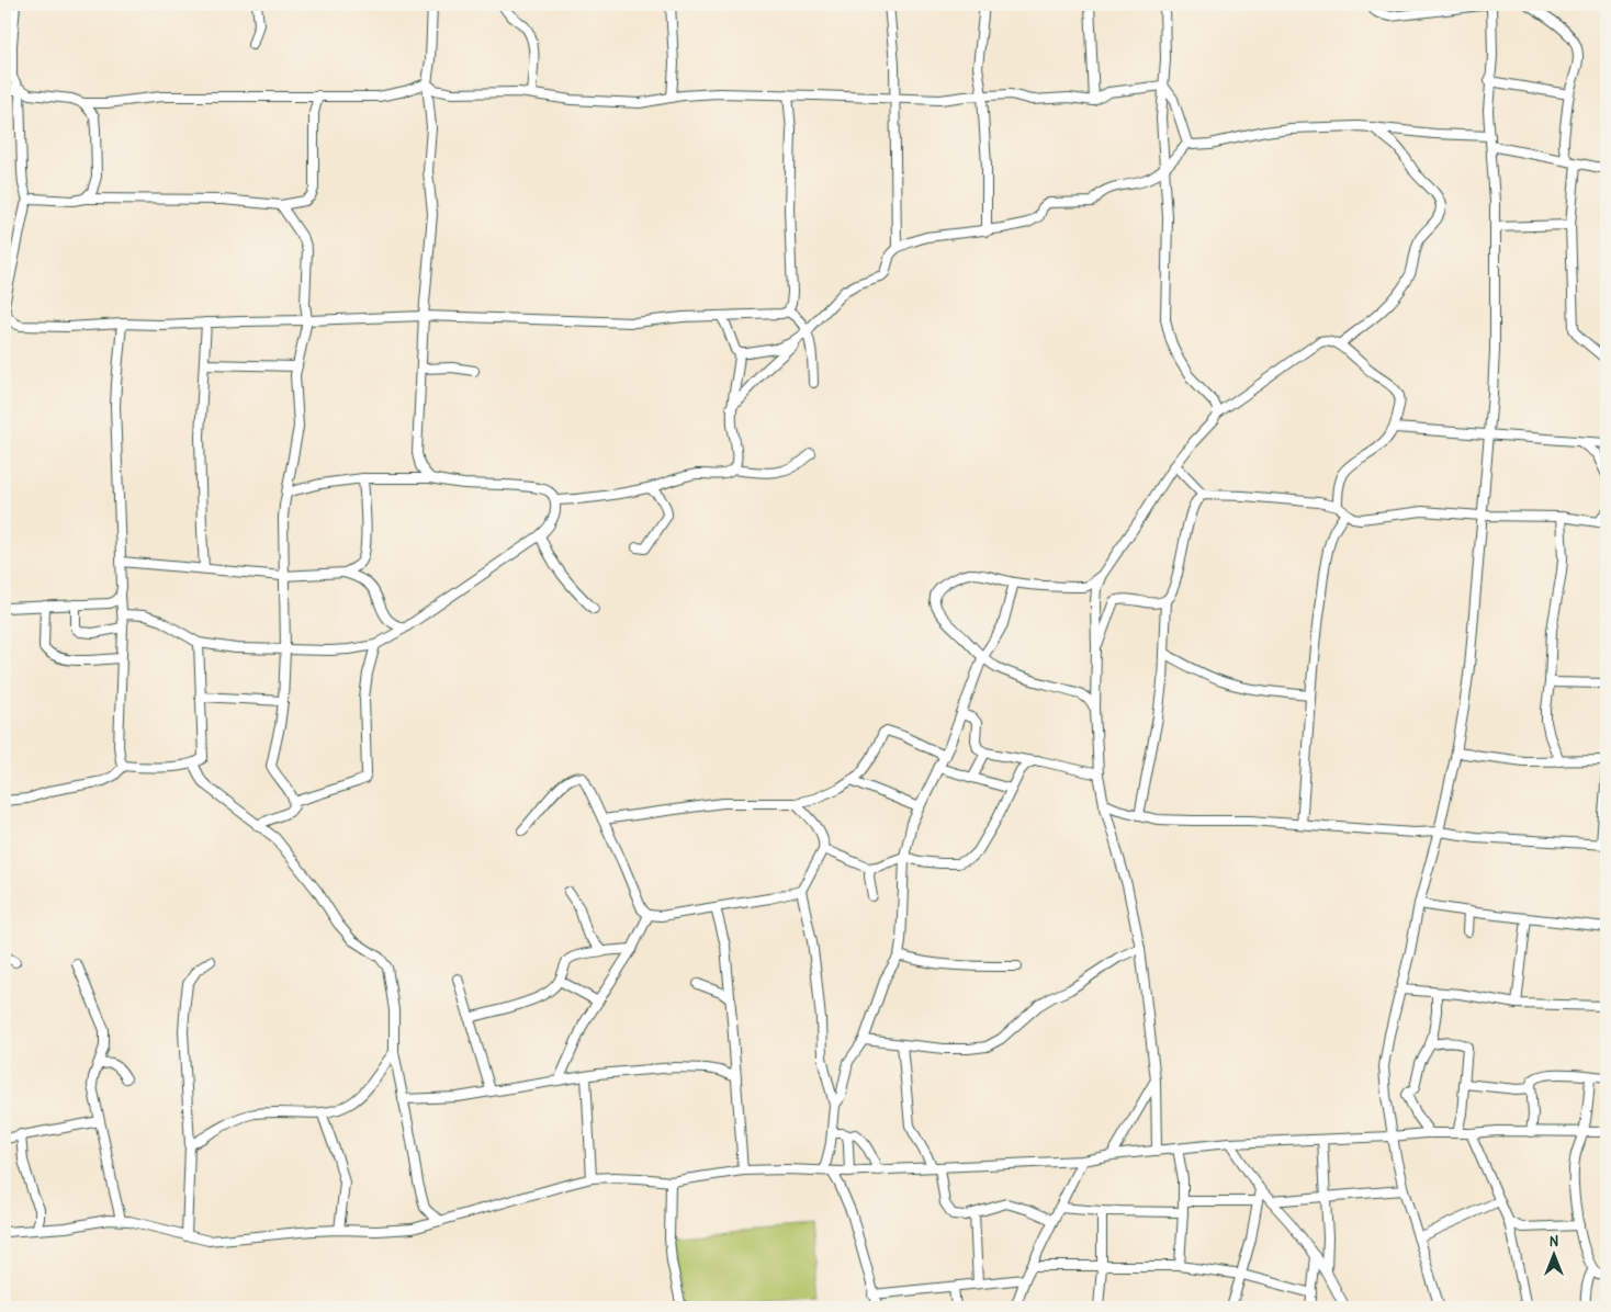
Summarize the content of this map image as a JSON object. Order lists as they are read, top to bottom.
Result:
{
  "north": "top"
}
